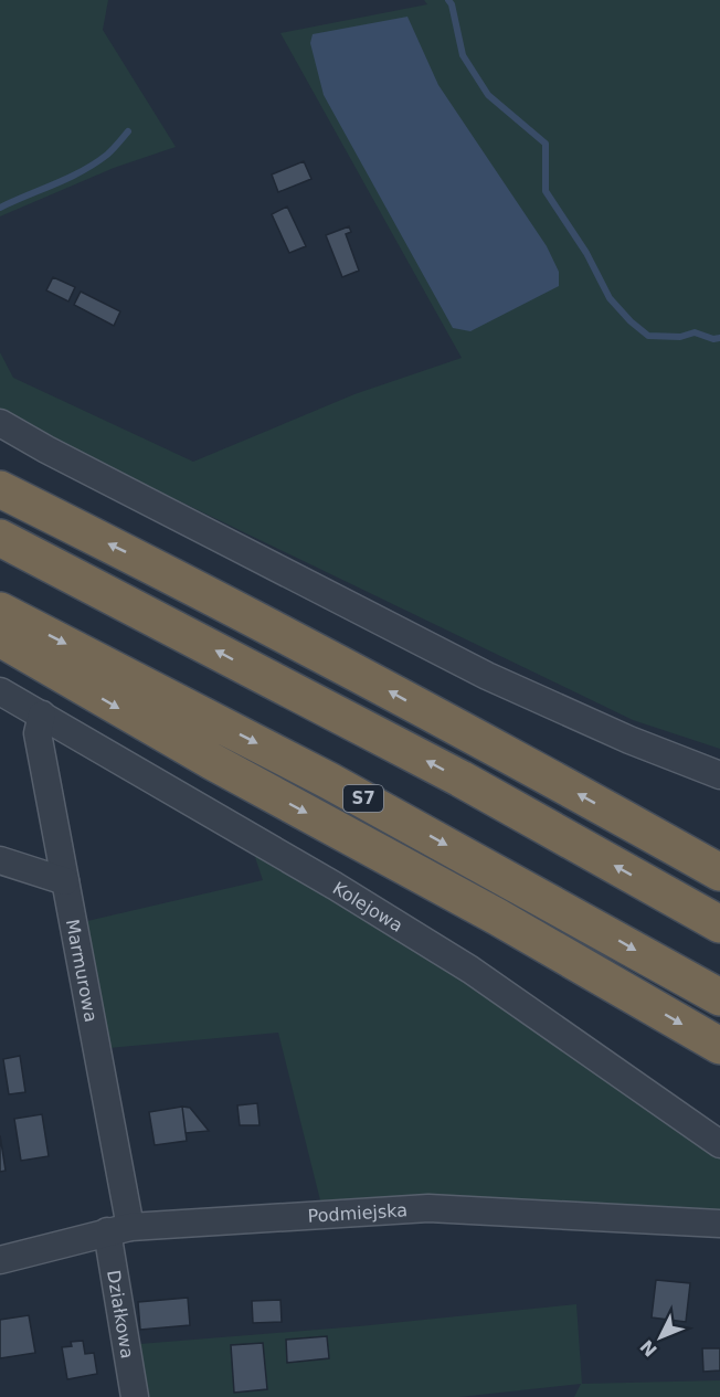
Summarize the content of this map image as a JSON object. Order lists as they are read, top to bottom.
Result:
{
  "streets": {
    "highway": ["S7"],
    "street": [
      "Kolejowa",
      "Marmurowa",
      "Podmiejska",
      "Działkowa"
    ]
  },
  "crossings": [
    ["Kolejowa", "Marmurowa"],
    ["Marmurowa", "Podmiejska"],
    ["Marmurowa", "Działkowa"],
    ["Podmiejska", "Działkowa"]
  ],
  "north": "bottom left"
}
